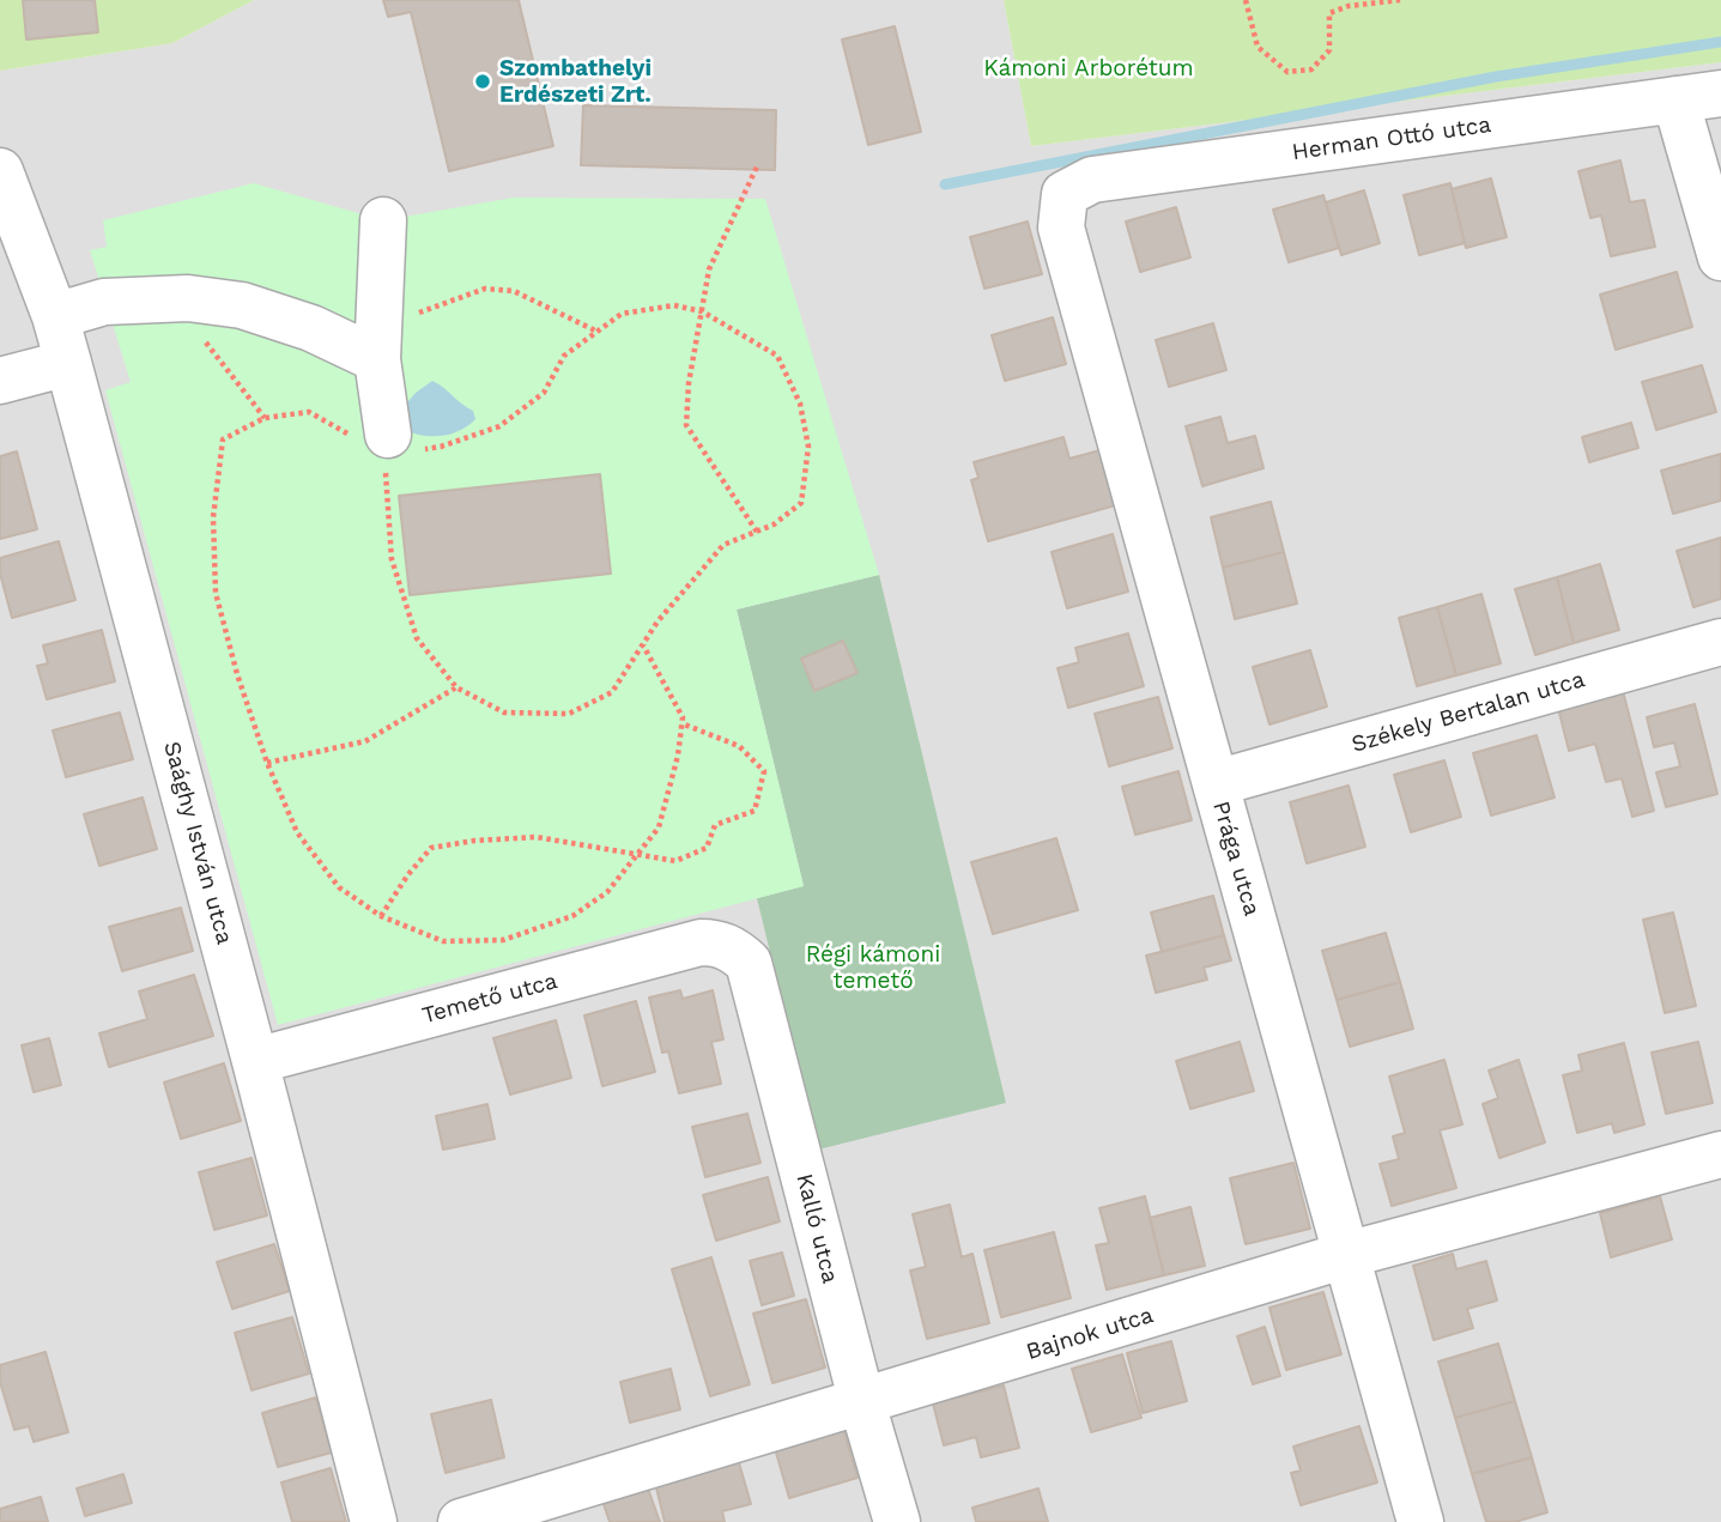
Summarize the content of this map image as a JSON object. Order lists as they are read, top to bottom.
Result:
{
  "streets": {
    "street": [
      "Herman Ottó utca",
      "Székely Bertalan utca",
      "Saághy István utca",
      "Prága utca",
      "Temető utca",
      "Kalló utca",
      "Bajnok utca"
    ]
  },
  "crossings": [
    ["Herman Ottó utca", "Prága utca"],
    ["Székely Bertalan utca", "Prága utca"],
    ["Saághy István utca", "Temető utca"],
    ["Prága utca", "Bajnok utca"],
    ["Temető utca", "Kalló utca"],
    ["Kalló utca", "Bajnok utca"]
  ],
  "parks": ["Kámoni Arborétum", "Régi kámoni temető"],
  "places": ["Szombathelyi Erdészeti Zrt."]
}
